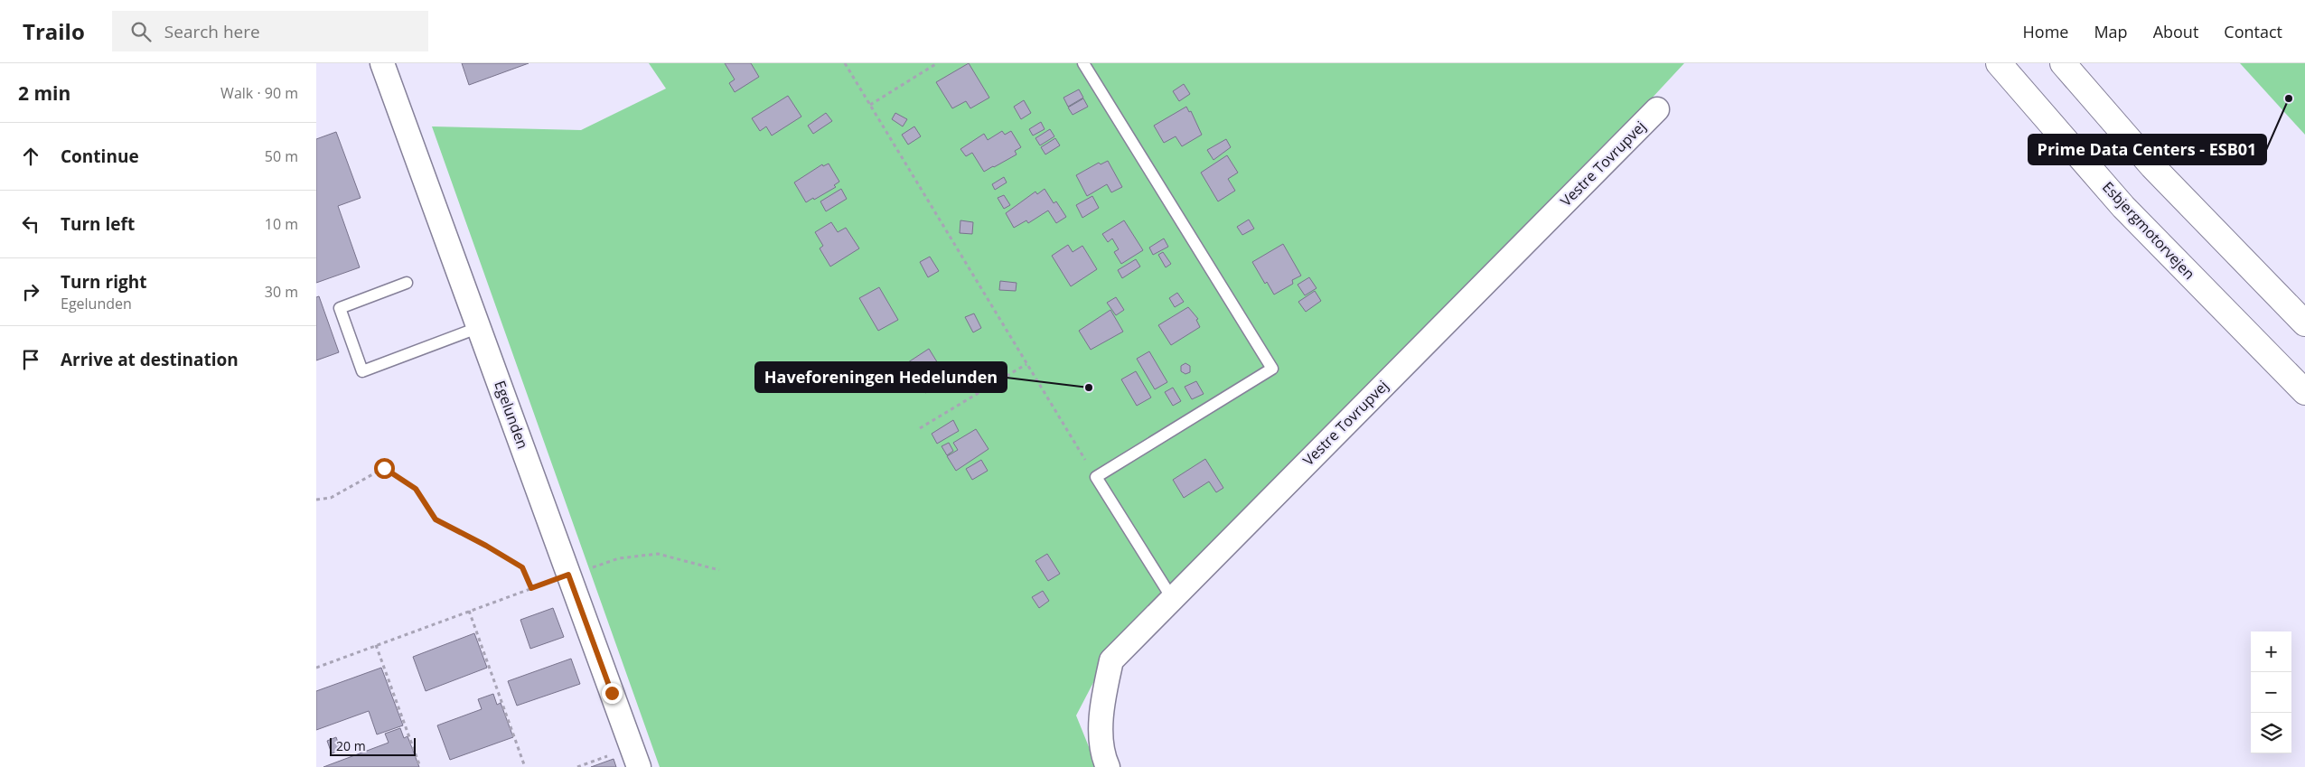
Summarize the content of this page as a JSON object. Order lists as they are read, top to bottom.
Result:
{
  "streets": {
    "highway": ["Esbjergmotorvejen"],
    "street": ["Vestre Tovrupvej", "Egelunden"]
  },
  "places": ["Prime Data Centers - ESB01", "Haveforeningen Hedelunden"],
  "scale_bar": "20 m",
  "page": {
    "header": "Trailo",
    "search": "Search here",
    "nav": [
      "Home",
      "Map",
      "About",
      "Contact"
    ],
    "heading": ["2 min", "Walk · 90 m"],
    "list": [
      ["Continue", "50 m"],
      ["Turn left", "10 m"],
      ["Turn right", "Egelunden", "30 m"],
      "Arrive at destination"
    ],
    "map_buttons": ["+", "−"],
    "scale": "20 m"
  }
}
